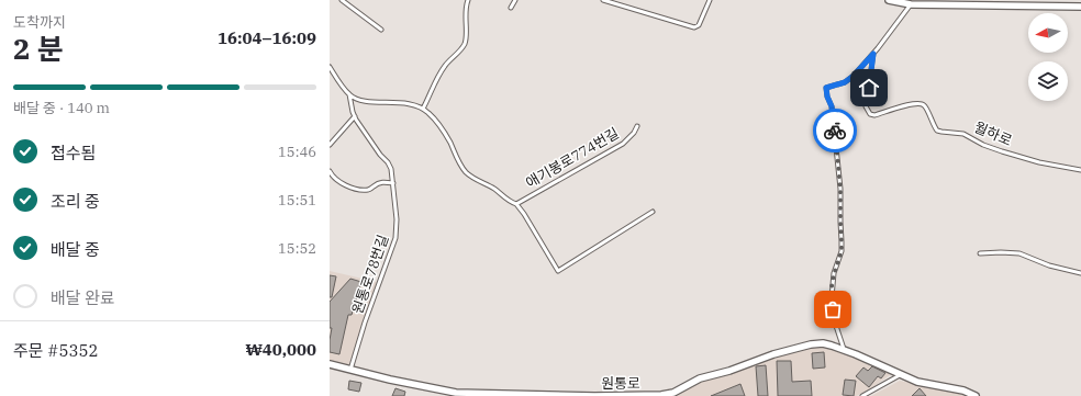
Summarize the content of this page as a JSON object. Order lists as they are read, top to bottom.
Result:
{
  "streets": {
    "street": ["원통로"],
    "lane": ["월하로", "애기봉로774번길", "원통로78번길"]
  },
  "crossings": [
    ["원통로78번길", "원통로"]
  ],
  "north": "left",
  "page": {
    "heading": ["2 분", "도착까지", "16:04–16:09"],
    "panel": ["주문 #5352", "₩40,000"],
    "bar": "배달 중 · 140 m",
    "list": [
      ["접수됨", "15:46"],
      ["조리 중", "15:51"],
      ["배달 중", "15:52"],
      "배달 완료"
    ]
  }
}
